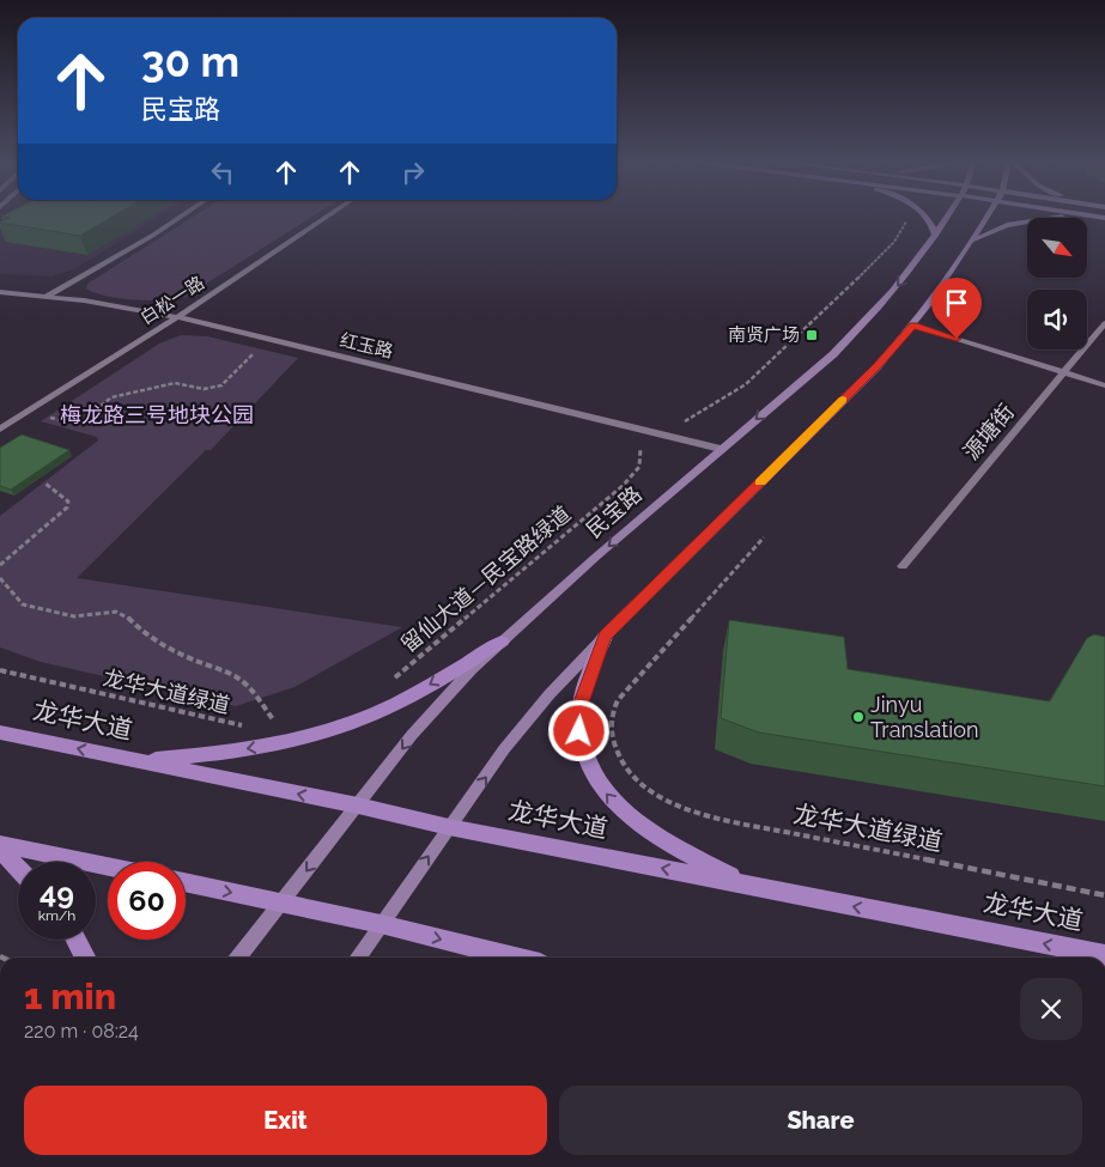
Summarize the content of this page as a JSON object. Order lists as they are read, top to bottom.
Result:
{
  "streets": {
    "main road": ["民宝路", "龙华大道"],
    "street": ["白松一路", "红玉路", "源塘街"],
    "path": ["留仙大道—民宝路绿道", "龙华大道绿道"]
  },
  "crossings": [
    ["白松一路", "红玉路"],
    ["红玉路", "民宝路"],
    ["民宝路", "龙华大道"]
  ],
  "parks": ["梅龙路三号地块公园"],
  "places": {
    "transit": ["南贤广场"],
    "other": ["Jinyu Translation"]
  },
  "north": "bottom right",
  "page": {
    "turn": ["30 m", "民宝路"],
    "speed": "49 km/h",
    "limit": "60",
    "heading": ["1 min", "220 m · 08:24"],
    "buttons": ["Exit", "Share"]
  }
}
